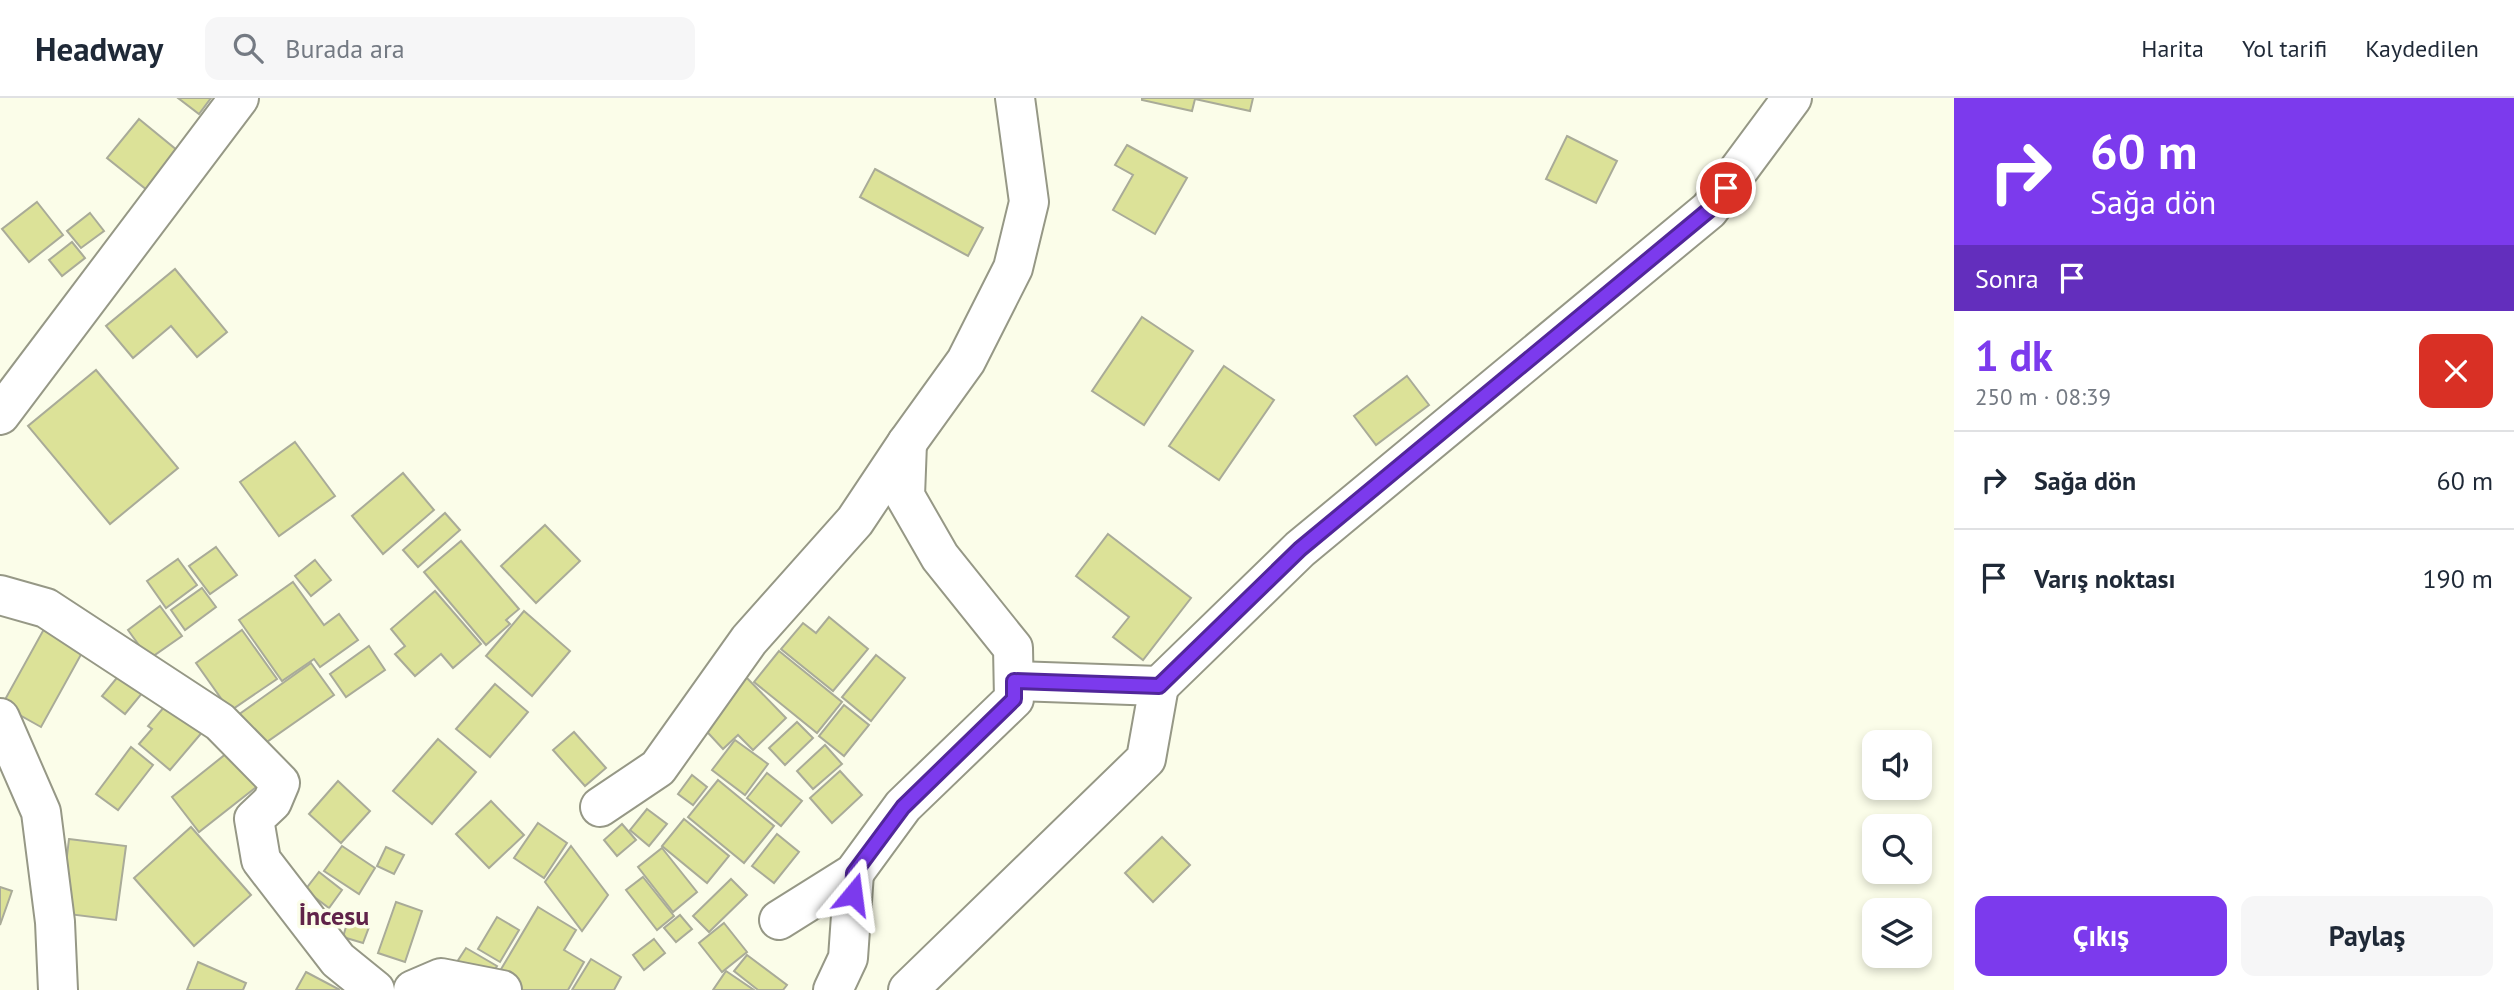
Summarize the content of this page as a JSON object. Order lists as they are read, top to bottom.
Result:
{
  "districts": ["İncesu"],
  "page": {
    "header": "Headway",
    "search": "Burada ara",
    "nav": ["Harita", "Yol tarifi", "Kaydedilen"],
    "turn": ["60 m", "Sağa dön"],
    "then": "Sonra",
    "heading": ["1 dk", "250 m · 08:39"],
    "list": [
      {
        "name": "Sağa dön",
        "value": "60 m"
      },
      {
        "name": "Varış noktası",
        "value": "190 m"
      }
    ],
    "buttons": ["Çıkış", "Paylaş"]
  }
}
